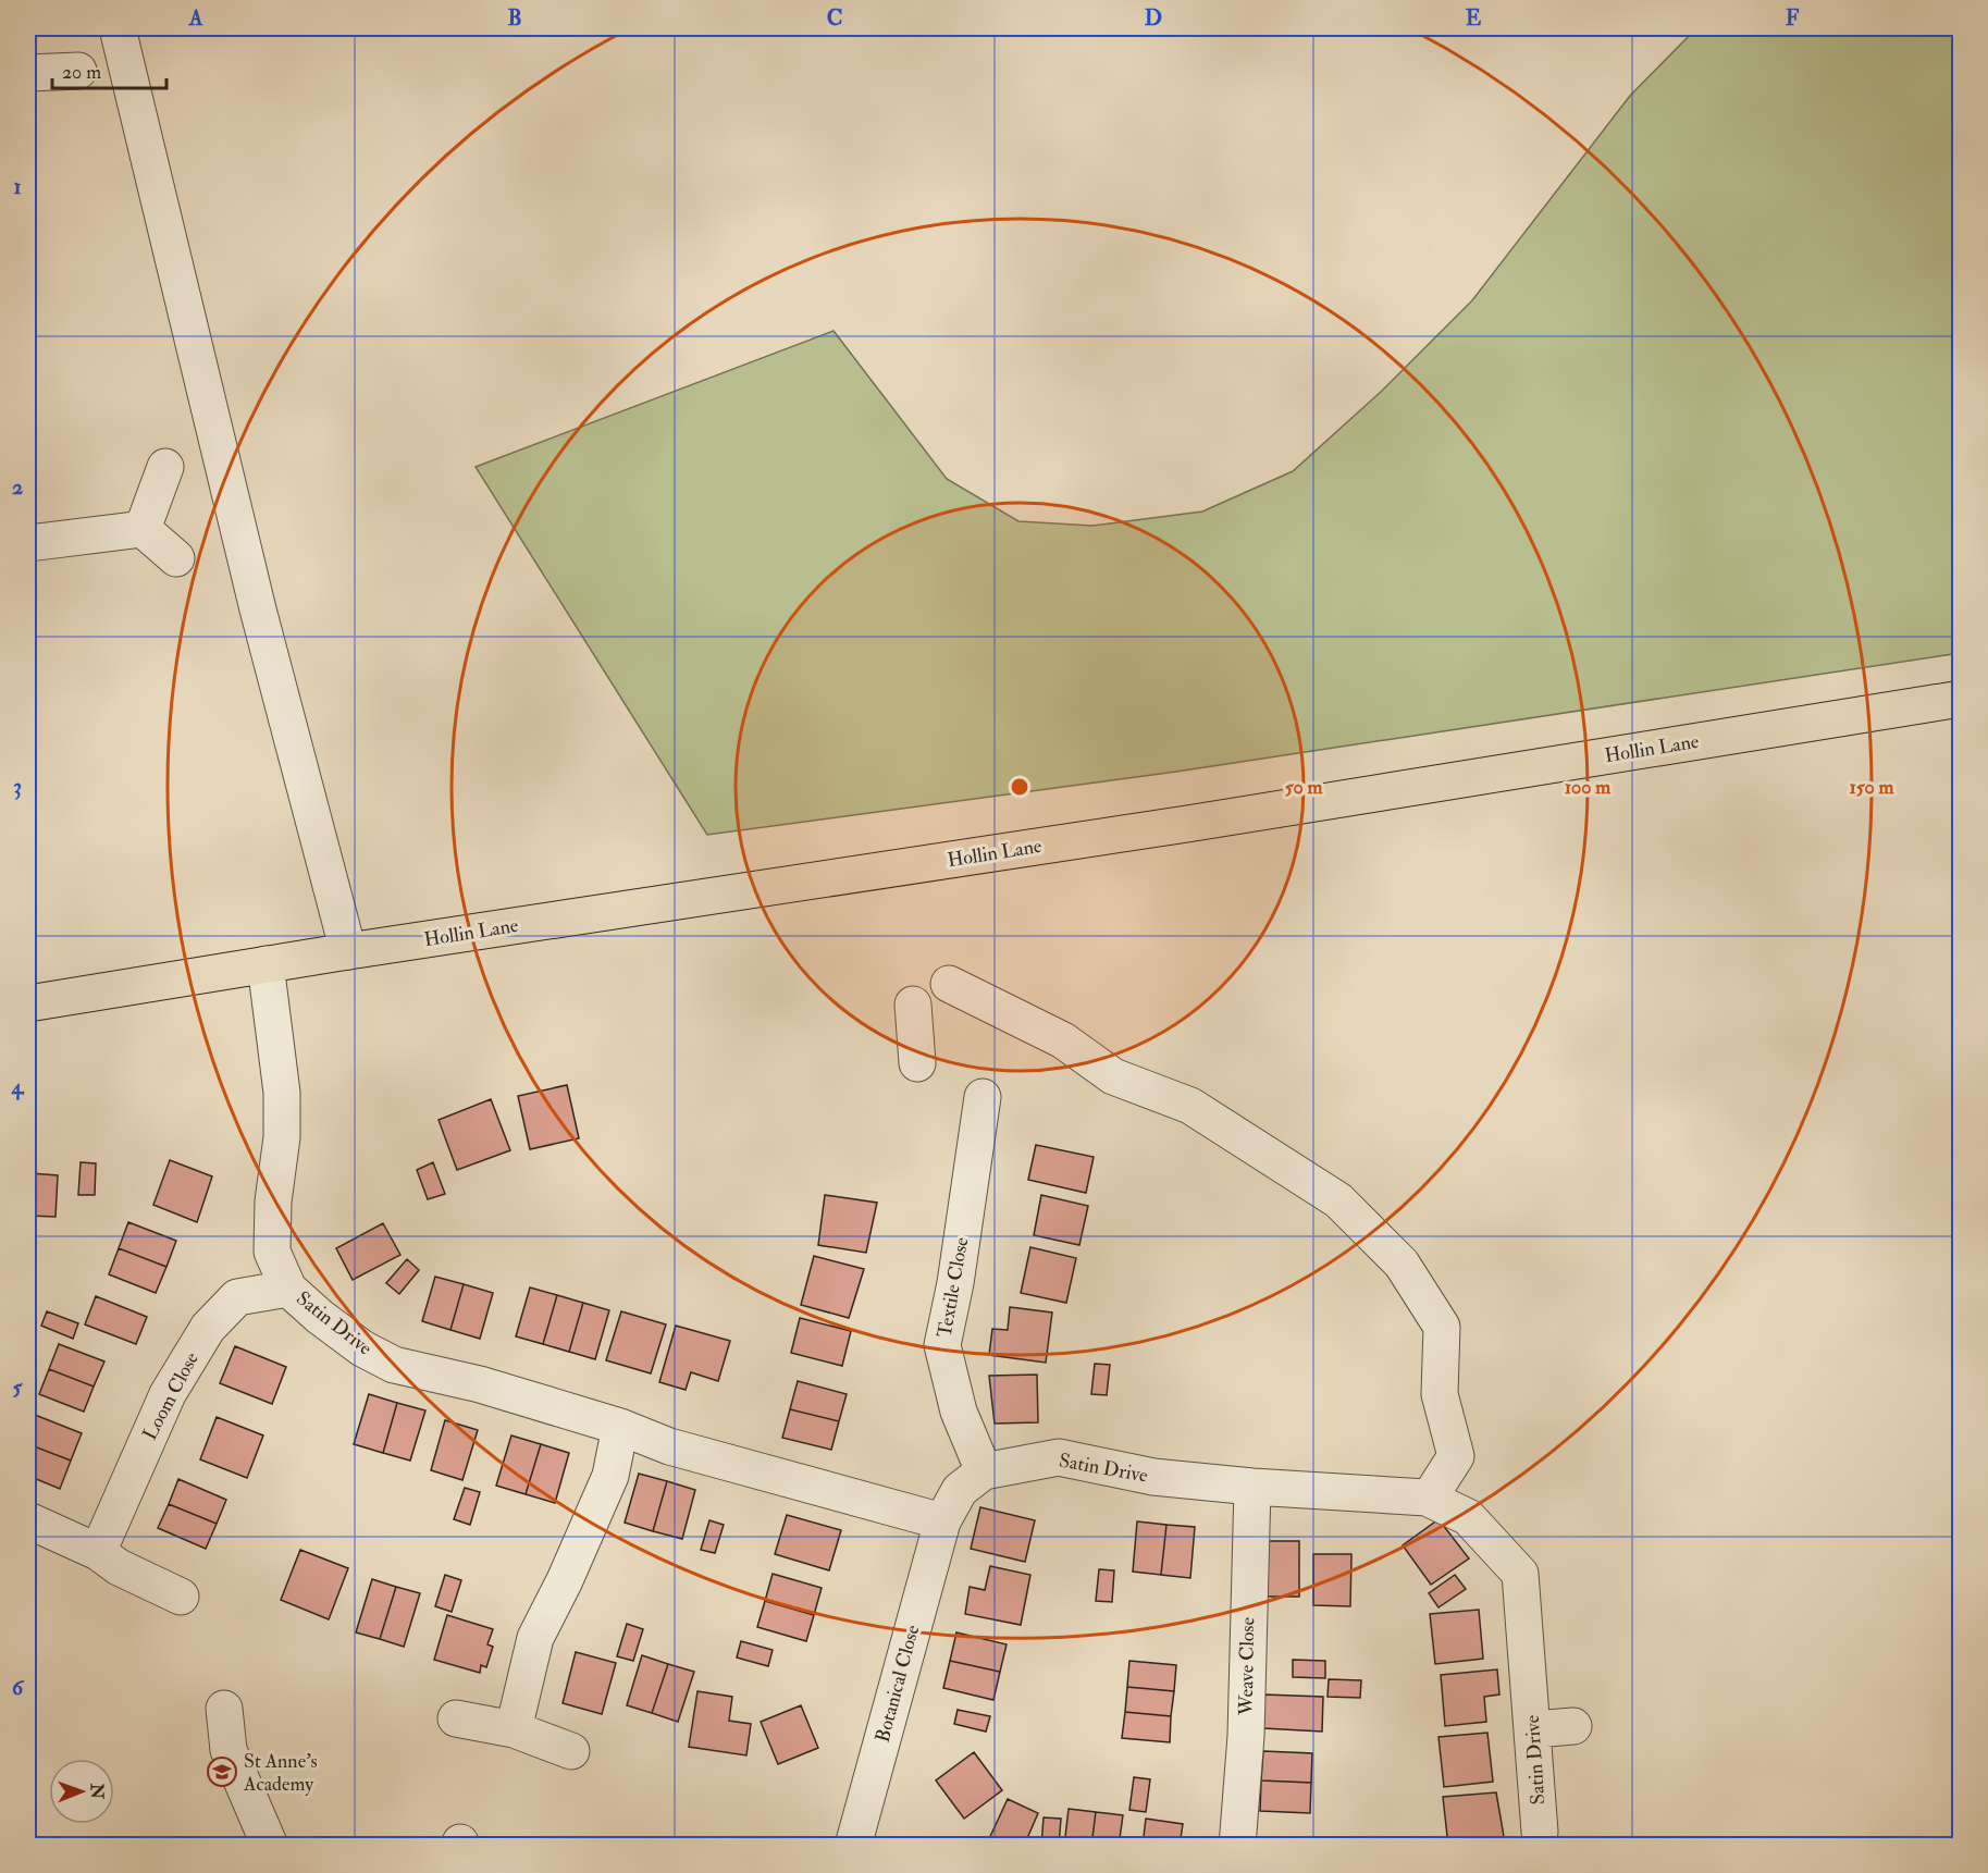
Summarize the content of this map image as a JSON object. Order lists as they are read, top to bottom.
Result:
{
  "streets": {
    "main road": ["Hollin Lane"],
    "street": [
      "Textile Close",
      "Satin Drive",
      "Loom Close",
      "Weave Close",
      "Botanical Close"
    ]
  },
  "crossings": [
    ["Hollin Lane", "Satin Drive"],
    ["Textile Close", "Satin Drive"],
    ["Satin Drive", "Loom Close"],
    ["Satin Drive", "Weave Close"],
    ["Satin Drive", "Botanical Close"]
  ],
  "places": {
    "school or university": ["St Anne's Academy"]
  },
  "scale_bar": "20 m",
  "north": "right",
  "grid": {
    "columns": [
      "A",
      "B",
      "C",
      "D",
      "E",
      "F"
    ],
    "rows": [
      "1",
      "2",
      "3",
      "4",
      "5",
      "6"
    ]
  },
  "rings": ["50 m", "100 m", "150 m"]
}
